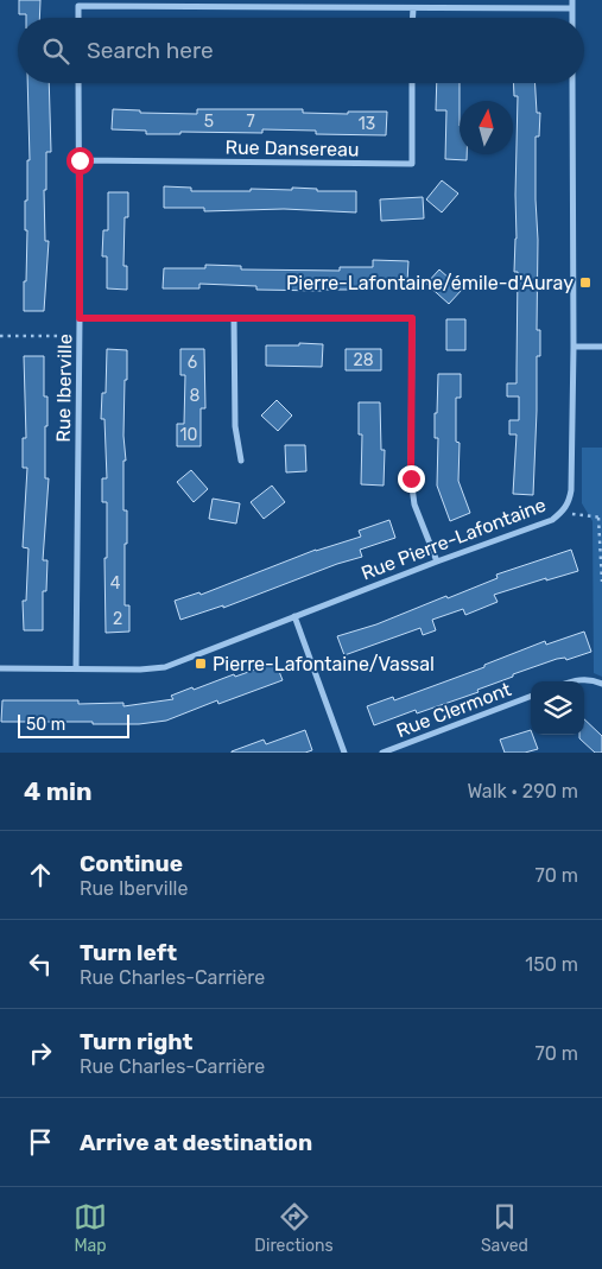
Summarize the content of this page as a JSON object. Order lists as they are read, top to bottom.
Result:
{
  "streets": {
    "street": [
      "Rue Dansereau",
      "Rue Iberville",
      "Rue Pierre-Lafontaine",
      "Rue Clermont"
    ]
  },
  "crossings": [
    ["Rue Dansereau", "Rue Iberville"],
    ["Rue Iberville", "Rue Pierre-Lafontaine"]
  ],
  "places": {
    "transit": ["Pierre-Lafontaine/émile-d'Auray", "Pierre-Lafontaine/Vassal"]
  },
  "house_numbers": [
    "5",
    "7",
    "13",
    "28",
    "6",
    "8",
    "10",
    "4",
    "2"
  ],
  "scale_bar": "50 m",
  "north": "top",
  "page": {
    "search": "Search here",
    "scale": "50 m",
    "heading": ["4 min", "Walk · 290 m"],
    "list": [
      ["Continue", "Rue Iberville", "70 m"],
      ["Turn left", "Rue Charles-Carrière", "150 m"],
      ["Turn right", "Rue Charles-Carrière", "70 m"],
      "Arrive at destination"
    ],
    "nav": ["Map", "Directions", "Saved"]
  }
}
